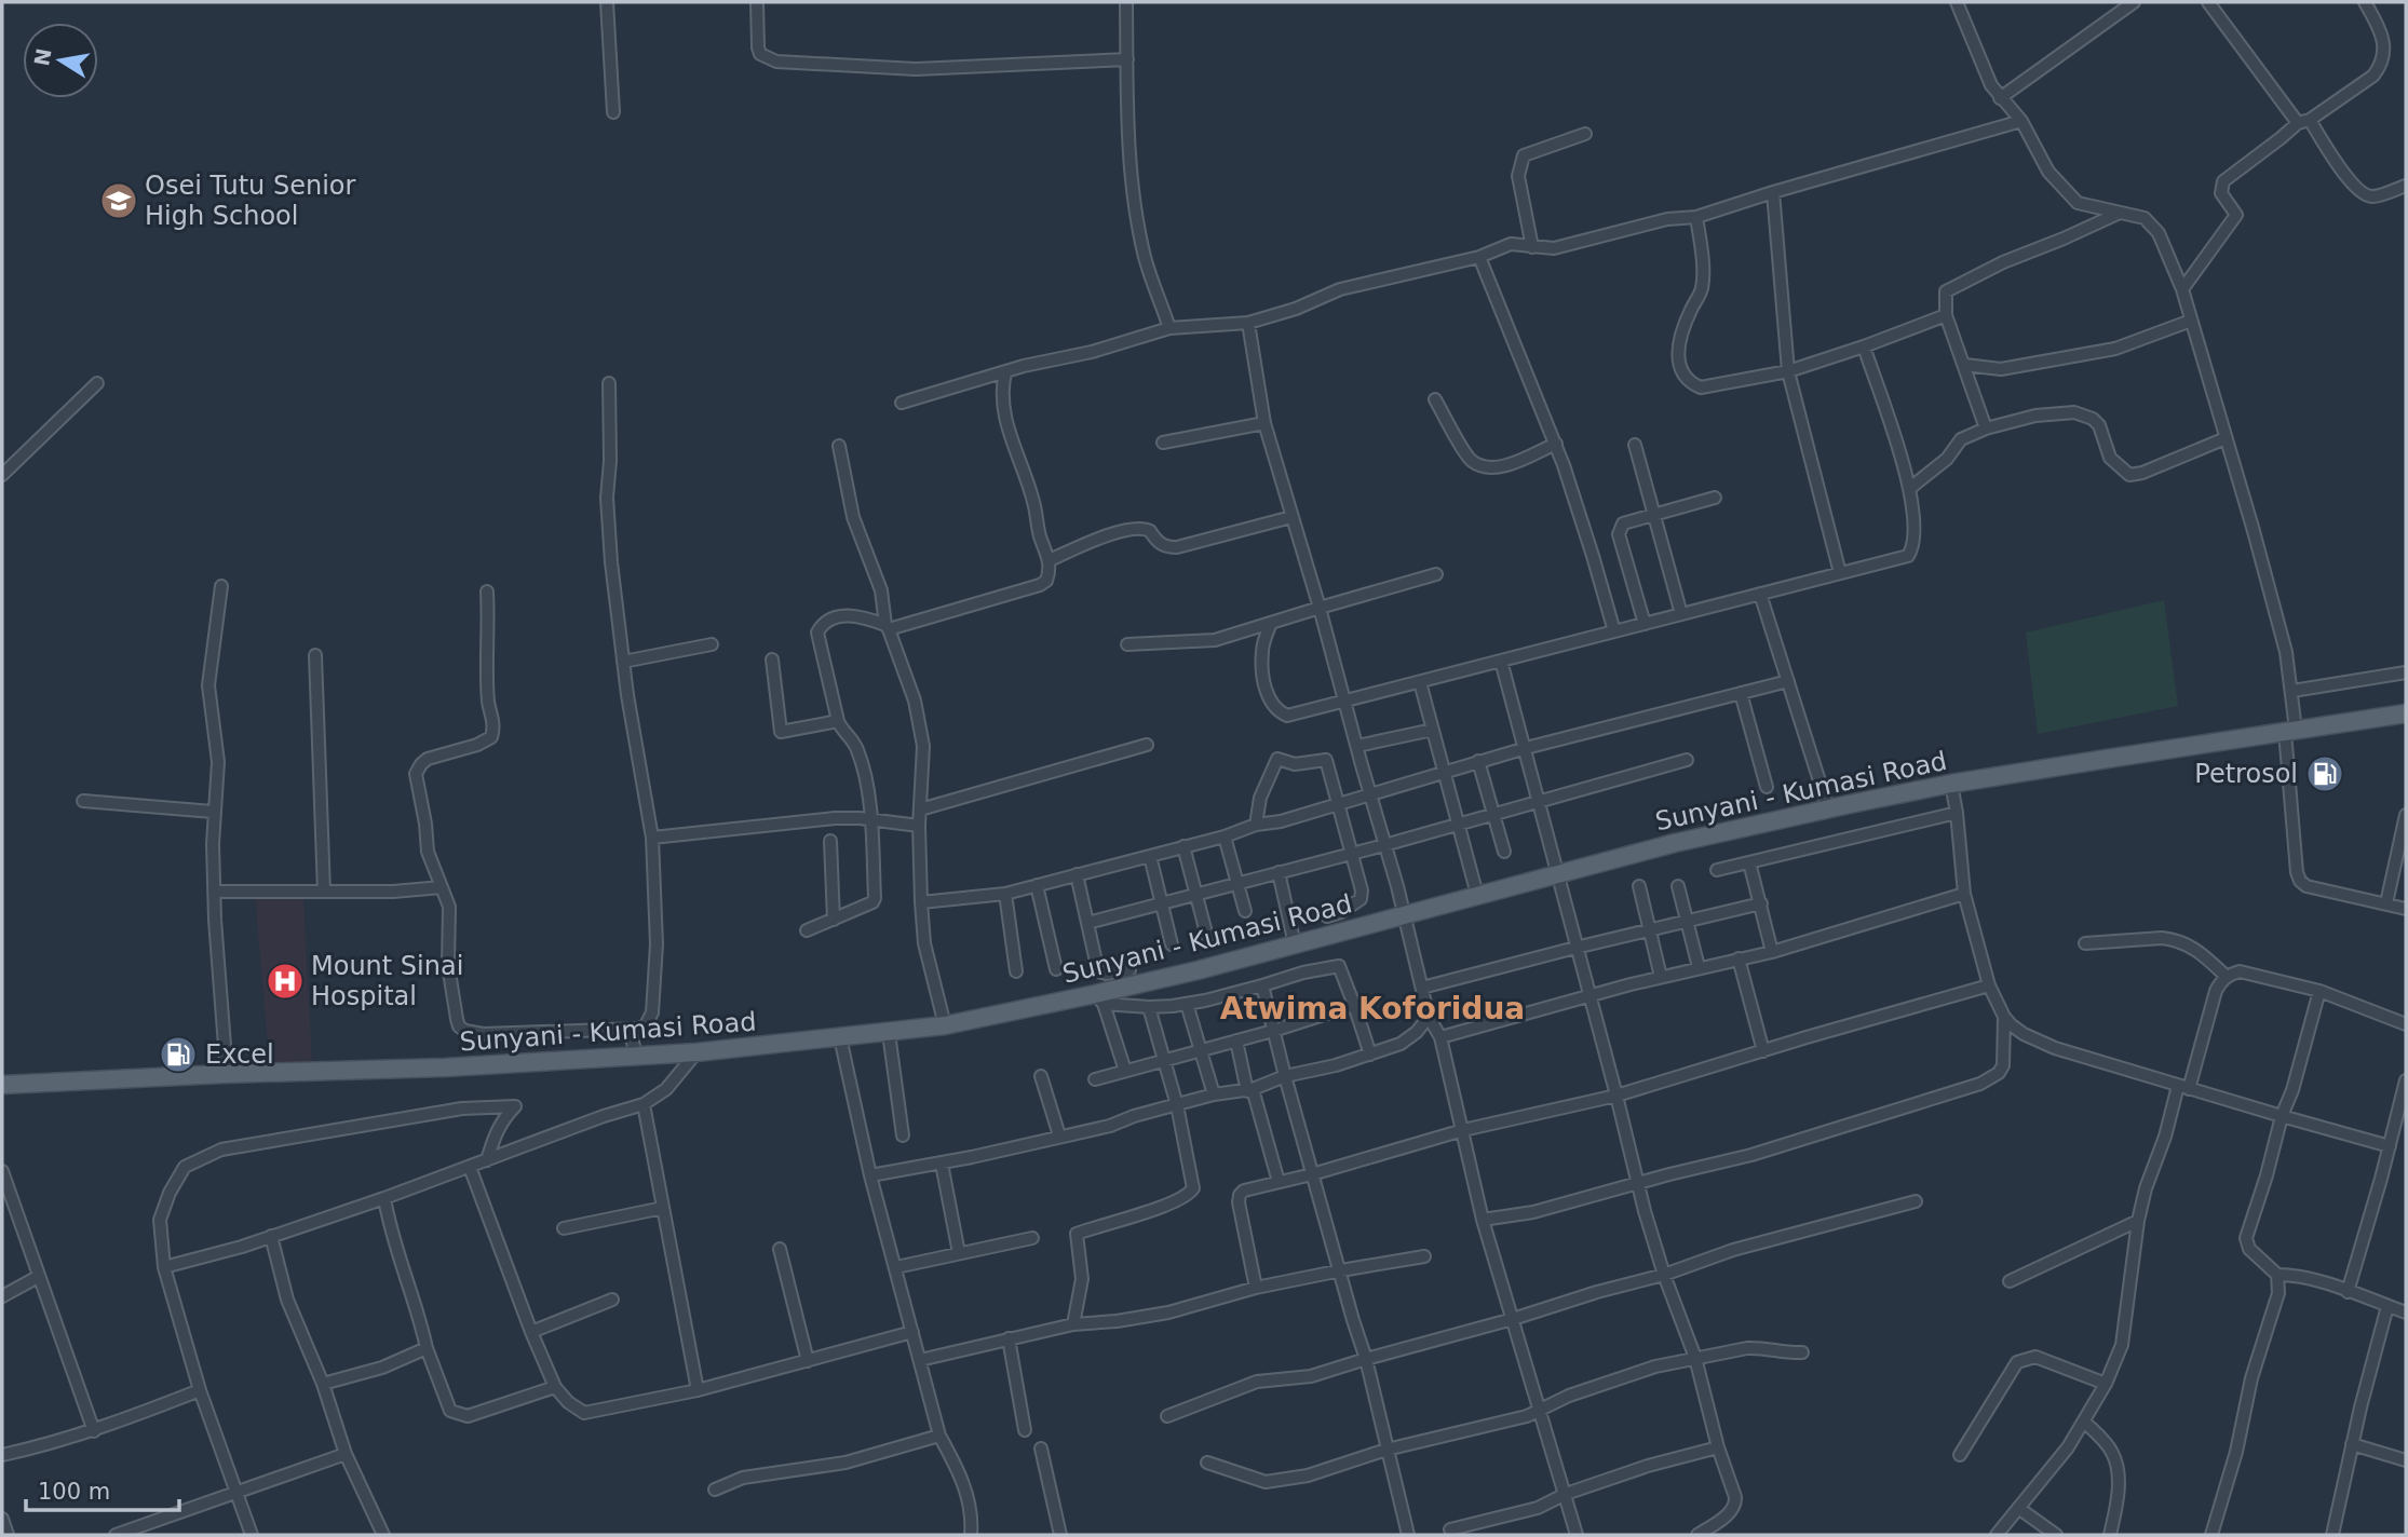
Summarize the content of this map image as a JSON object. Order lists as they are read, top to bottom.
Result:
{
  "streets": {
    "main road": ["Sunyani - Kumasi Road"]
  },
  "districts": ["Atwima Koforidua"],
  "places": {
    "school or university": ["Osei Tutu Senior High School"],
    "fuel station": ["Petrosol", "Excel"],
    "hospital": ["Mount Sinai Hospital"]
  },
  "scale_bar": "100 m",
  "north": "left"
}
